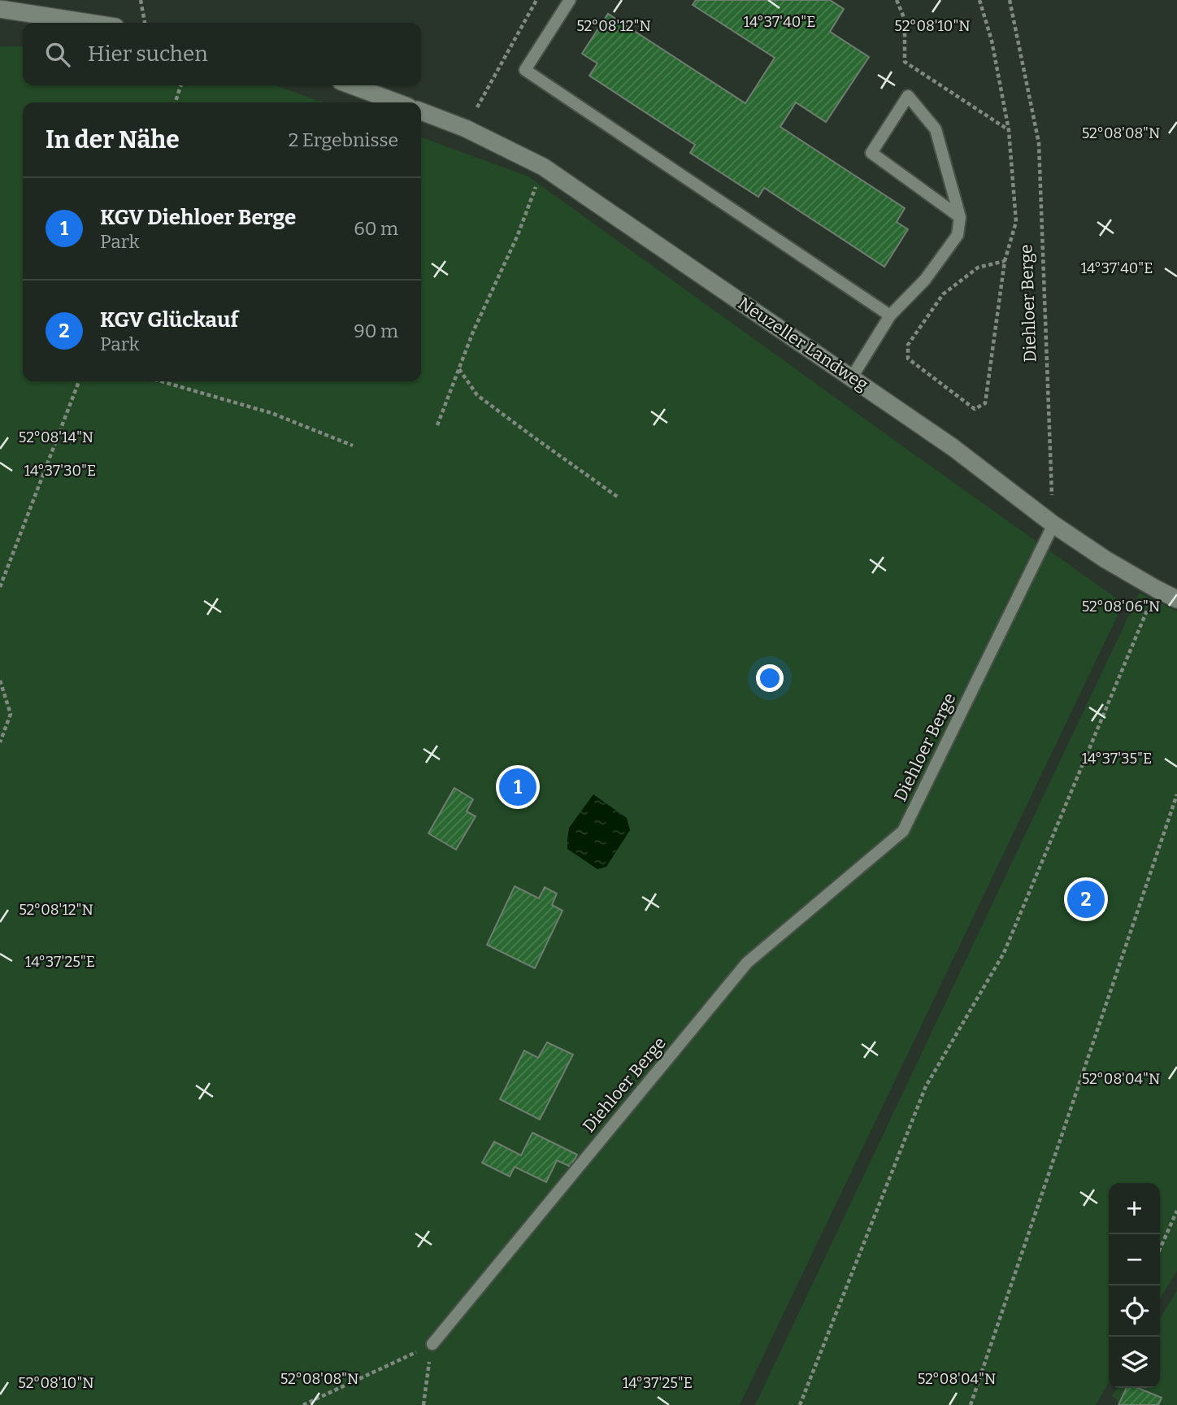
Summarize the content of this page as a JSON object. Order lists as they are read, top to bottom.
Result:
{
  "streets": {
    "street": ["Neuzeller Landweg"],
    "lane": ["Diehloer Berge"]
  },
  "crossings": [
    ["Diehloer Berge", "Neuzeller Landweg"]
  ],
  "page": {
    "search": "Hier suchen",
    "heading": ["In der Nähe", "2 Ergebnisse"],
    "list": [
      {
        "mark": "1",
        "name": "KGV Diehloer Berge",
        "note": "Park",
        "value": "60 m"
      },
      {
        "mark": "2",
        "name": "KGV Glückauf",
        "note": "Park",
        "value": "90 m"
      }
    ],
    "pins": ["1", "2"],
    "map_buttons": ["+", "−"]
  },
  "coordinates": [
    "14°37'40\"E",
    "52°08'10\"N",
    "52°08'12\"N",
    "52°08'08\"N",
    "52°08'14\"N",
    "14°37'30\"E",
    "52°08'06\"N",
    "14°37'35\"E",
    "14°37'25\"E",
    "52°08'04\"N"
  ]
}
